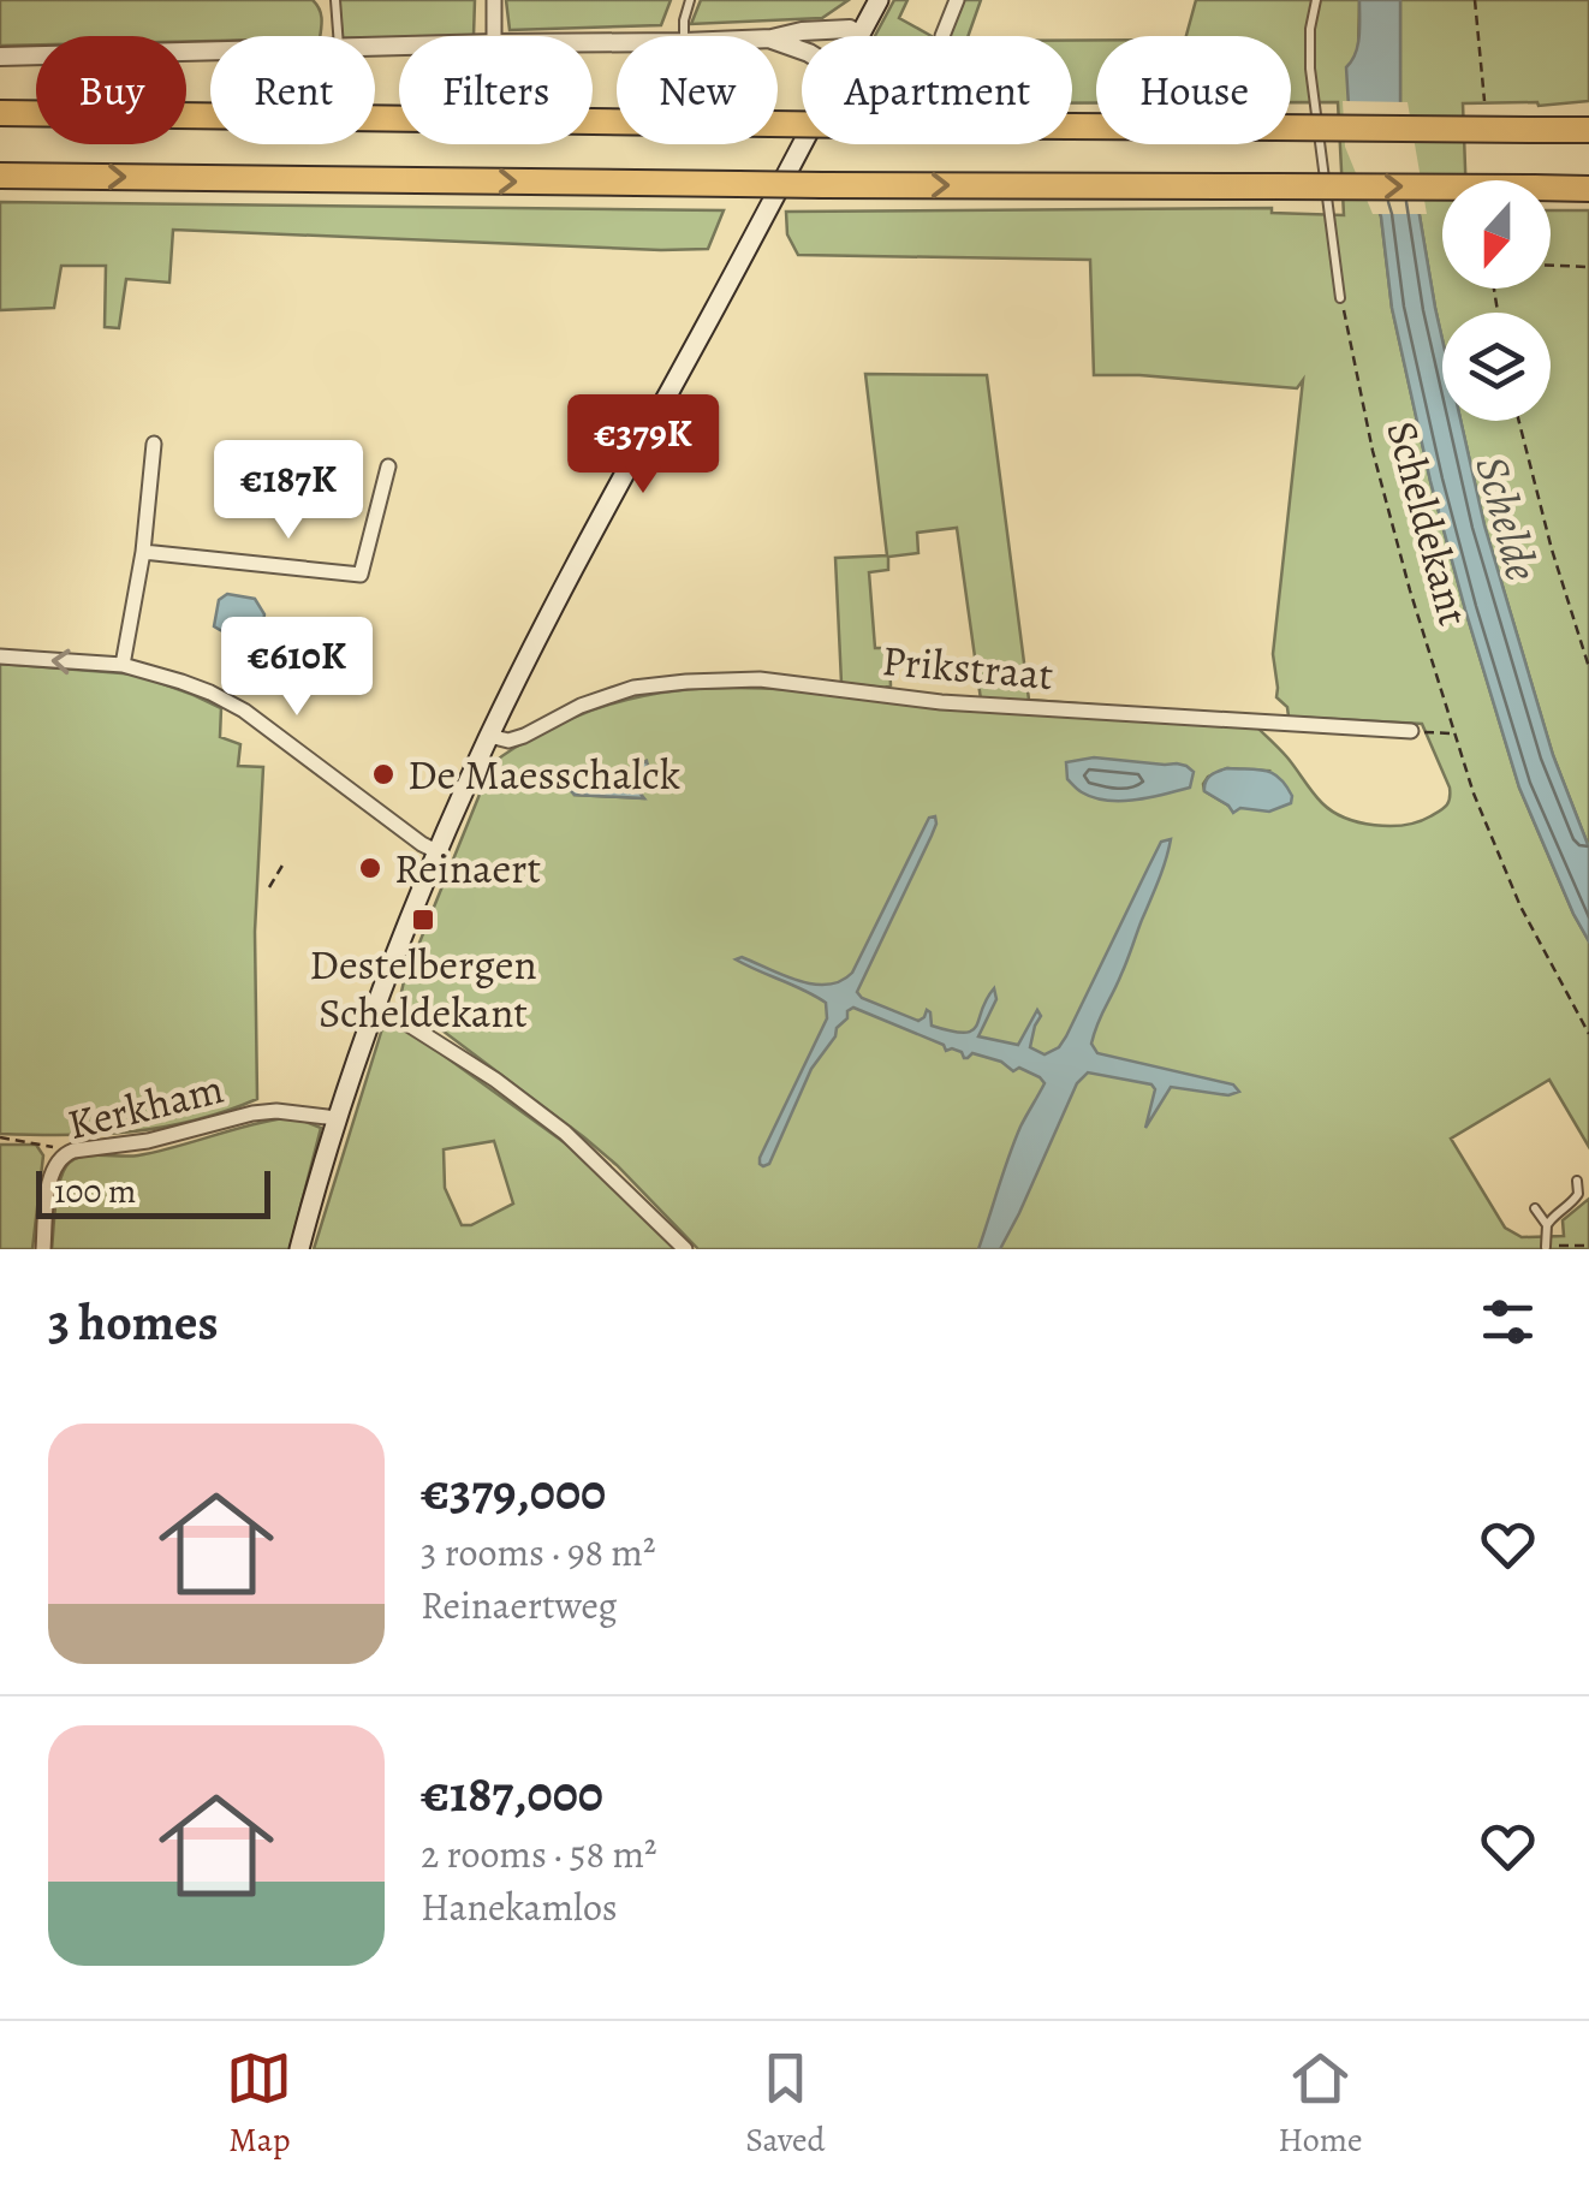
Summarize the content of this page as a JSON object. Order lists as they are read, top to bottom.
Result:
{
  "streets": {
    "street": ["Prikstraat", "Kerkham"],
    "path": ["Scheldekant"]
  },
  "water": ["Schelde"],
  "places": {
    "other": ["De Maesschalck", "Reinaert"],
    "transit": ["Destelbergen Scheldekant"]
  },
  "scale_bar": "100 m",
  "north": "bottom",
  "page": {
    "chip": [
      "Buy",
      "Rent",
      "Filters",
      "New",
      "Apartment",
      "House"
    ],
    "price": ["€379K", "€187K", "€610K"],
    "scale": "100 m",
    "heading": "3 homes",
    "list": [
      {
        "name": "€379,000",
        "note": "3 rooms · 98 m² · Reinaertweg"
      },
      {
        "name": "€187,000",
        "note": "2 rooms · 58 m² · Hanekamlos"
      }
    ],
    "tabs": ["Map", "Saved", "Home"]
  }
}
